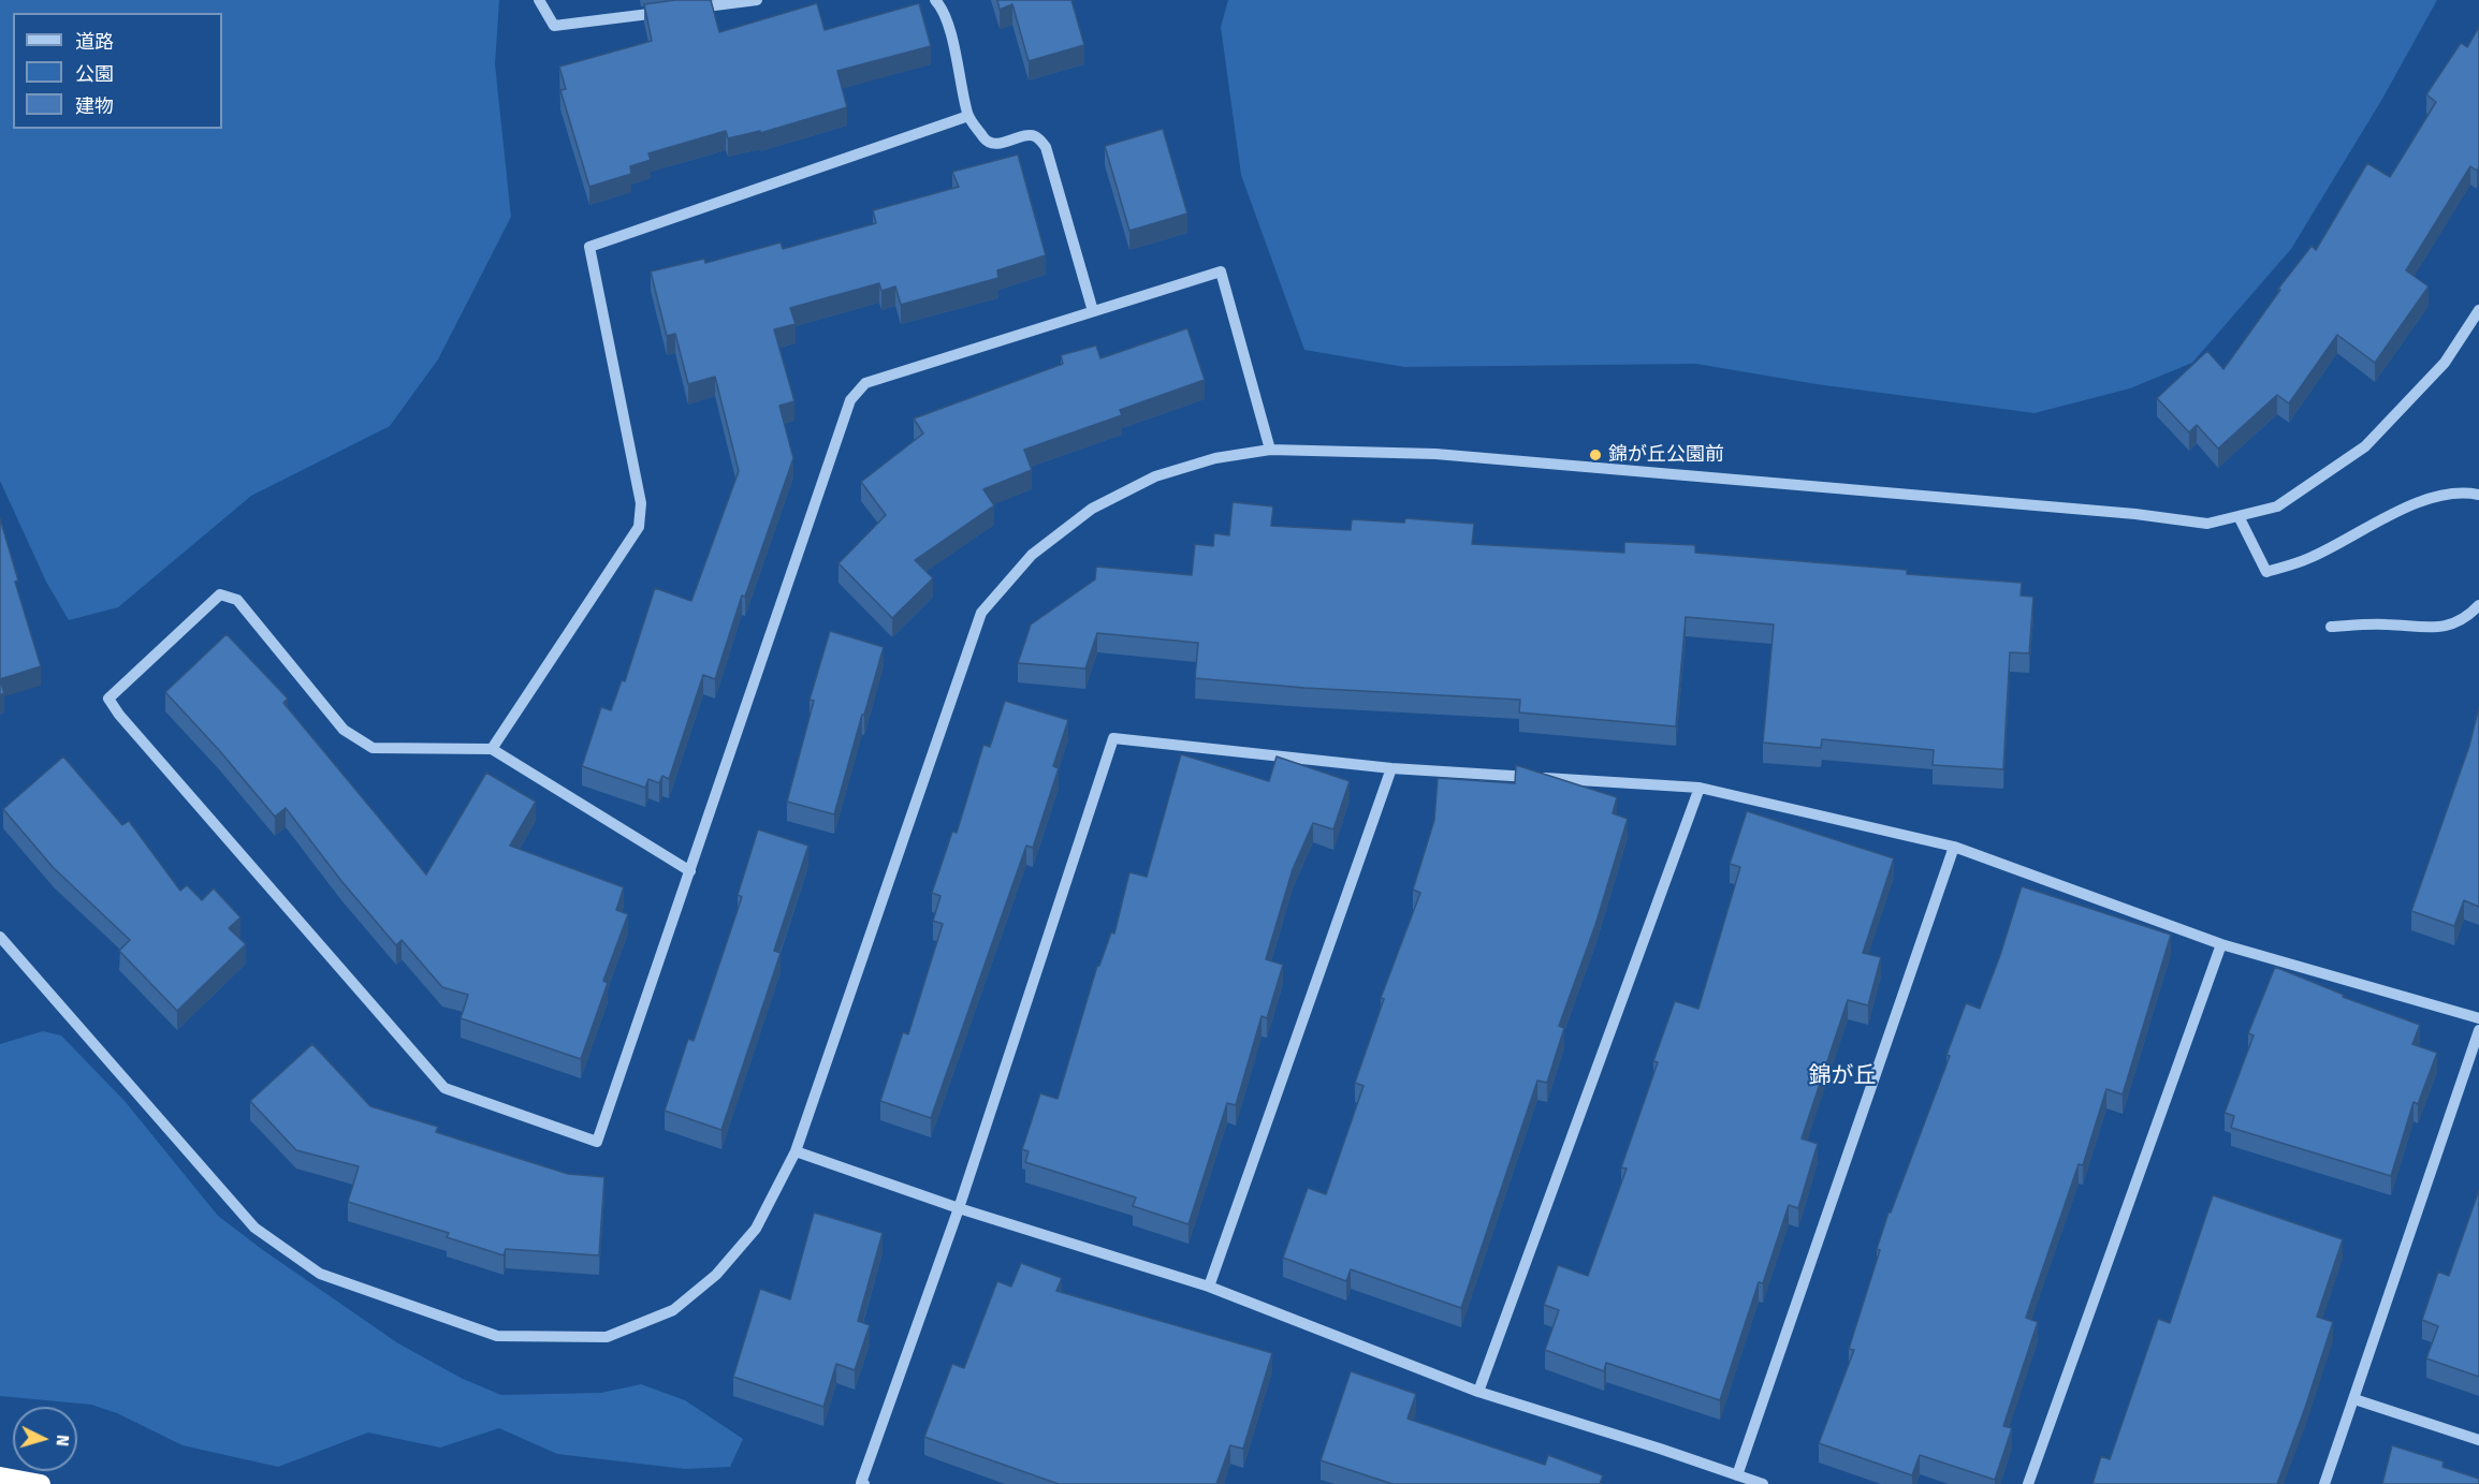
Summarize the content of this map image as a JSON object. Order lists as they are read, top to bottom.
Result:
{
  "districts": ["錦が丘"],
  "places": ["錦が丘公園前"],
  "legend": ["道路", "公園", "建物"],
  "north": "right"
}
